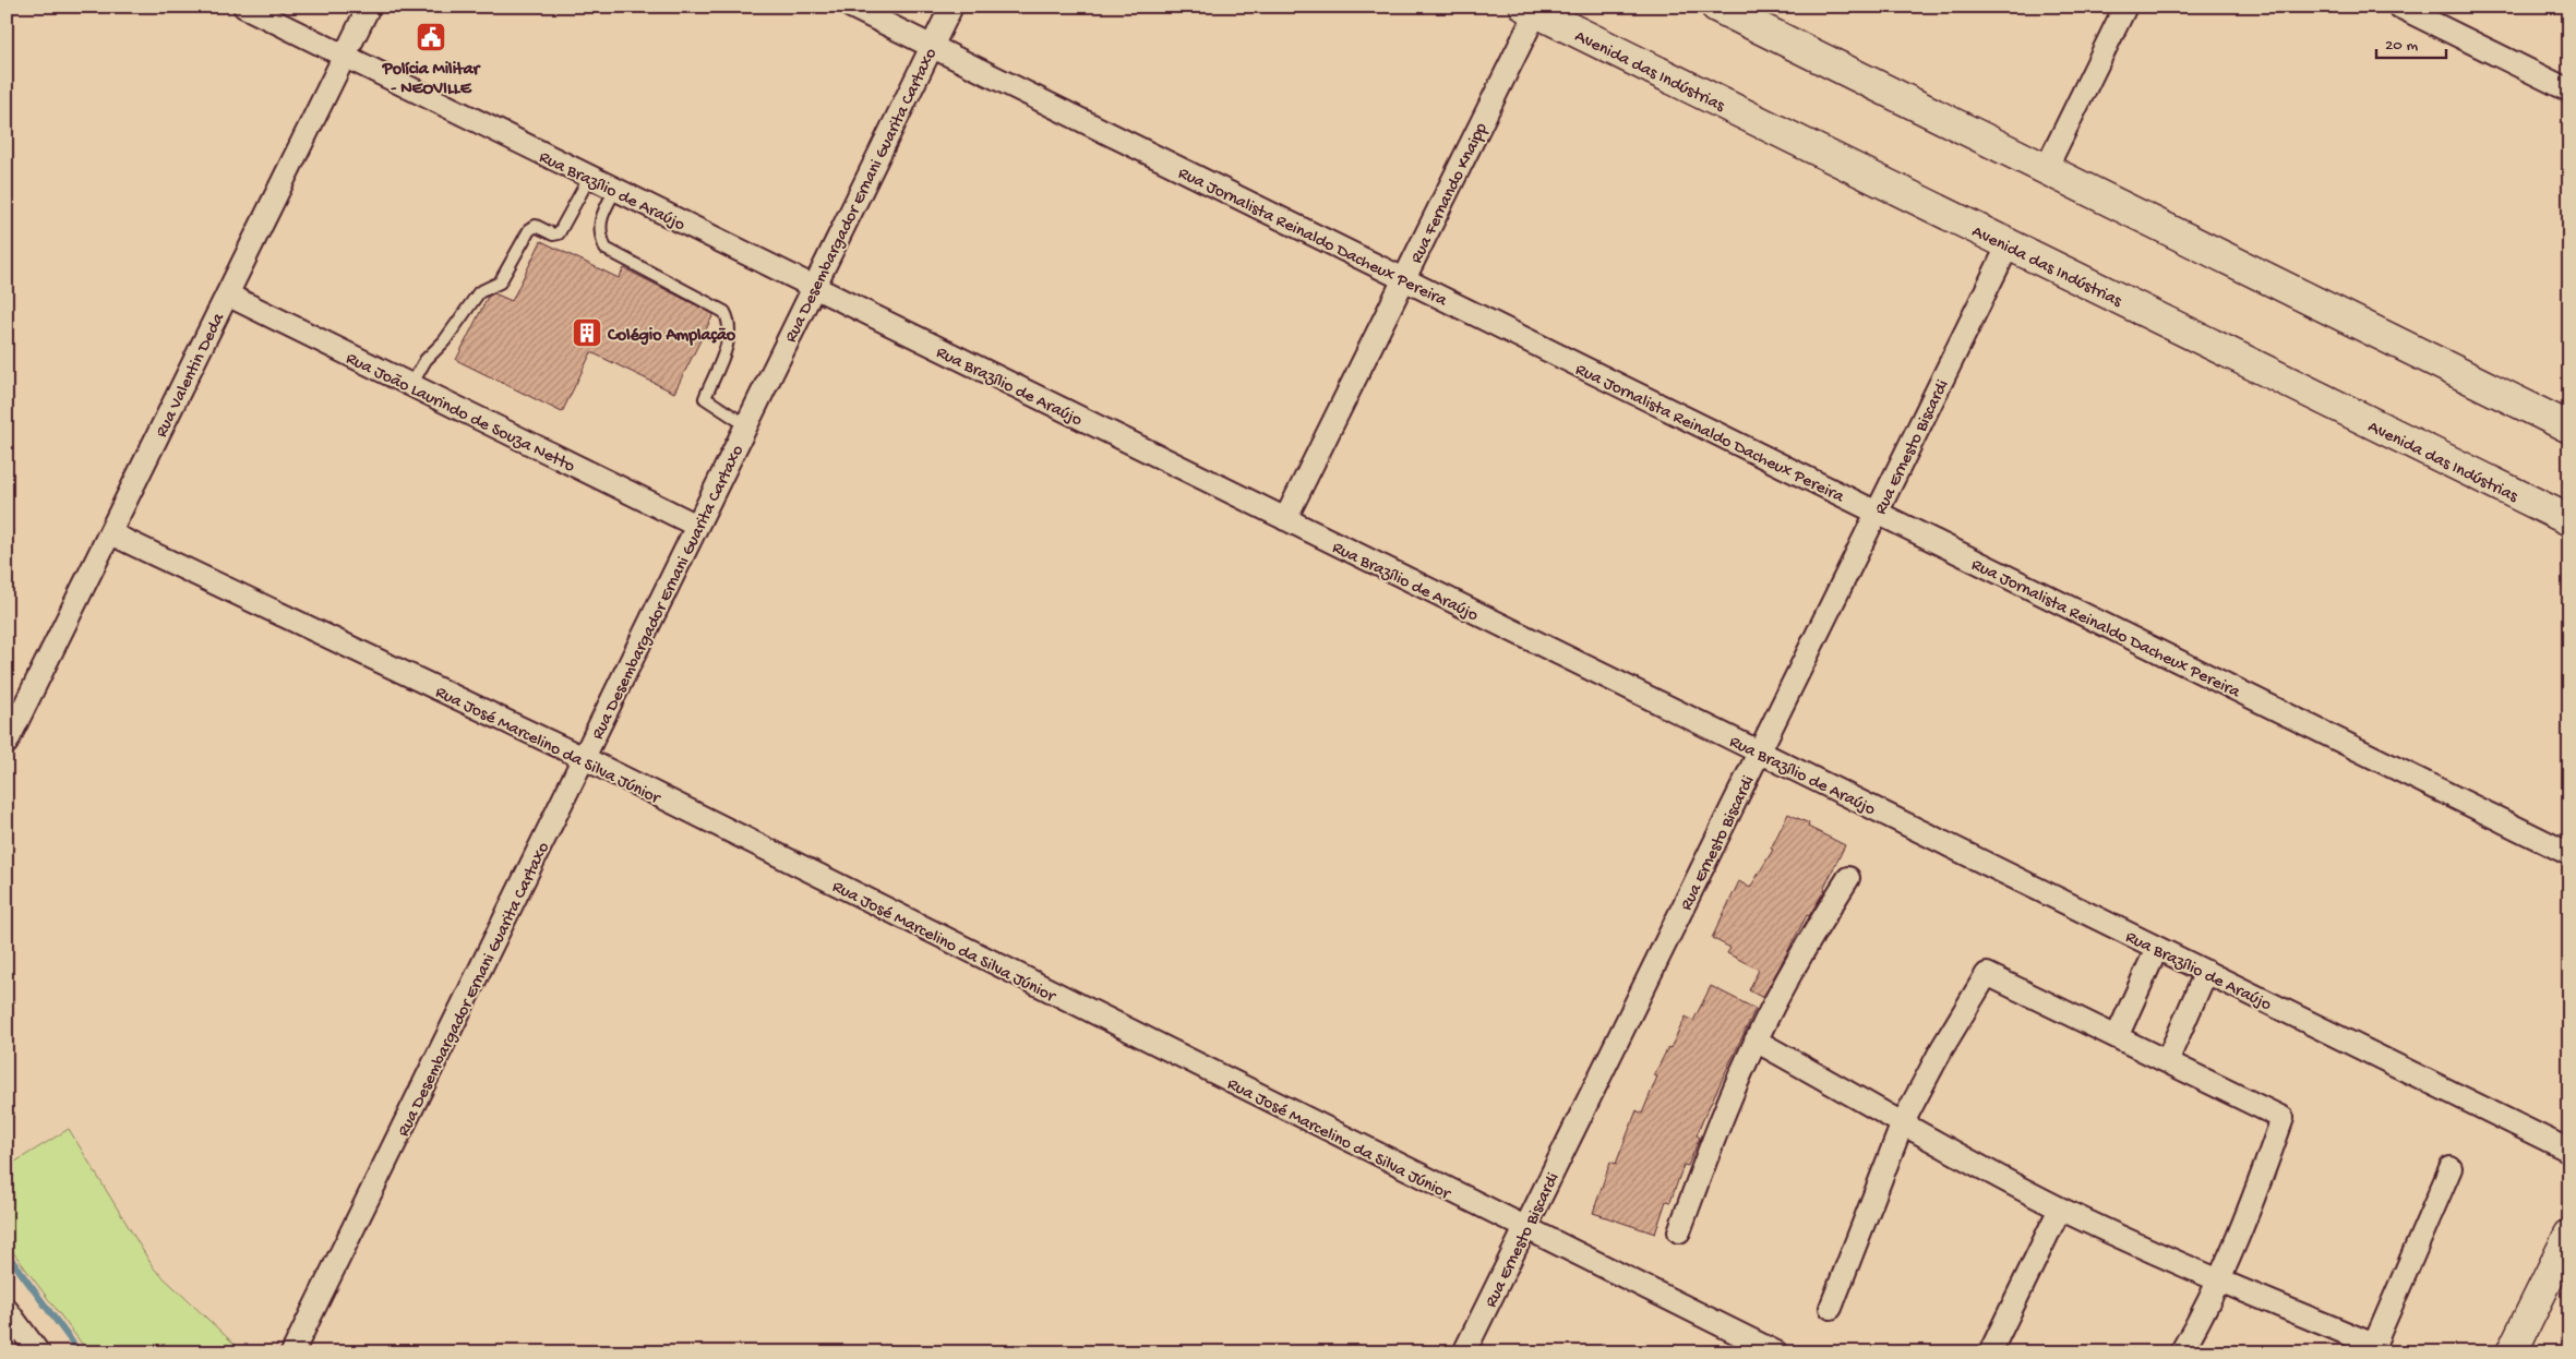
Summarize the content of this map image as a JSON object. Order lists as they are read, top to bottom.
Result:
{
  "streets": {
    "main road": ["Avenida das Indústrias"],
    "street": [
      "Rua Brazílio de Araújo",
      "Rua Fernando Knaipp",
      "Rua Desembargador Ernani Guarita Cartaxo",
      "Rua Jornalista Reinaldo Dacheux Pereira",
      "Rua Valentin Deda",
      "Rua João Laurindo de Souza Netto",
      "Rua Ernesto Biscardi",
      "Rua José Marcelino da Silva Júnior"
    ]
  },
  "crossings": [
    ["Avenida das Indústrias", "Rua Fernando Knaipp"],
    ["Avenida das Indústrias", "Rua Ernesto Biscardi"],
    ["Rua Brazílio de Araújo", "Rua Fernando Knaipp"],
    ["Rua Brazílio de Araújo", "Rua Desembargador Ernani Guarita Cartaxo"],
    ["Rua Brazílio de Araújo", "Rua Valentin Deda"],
    ["Rua Brazílio de Araújo", "Rua Ernesto Biscardi"],
    ["Rua Fernando Knaipp", "Rua Jornalista Reinaldo Dacheux Pereira"],
    ["Rua Desembargador Ernani Guarita Cartaxo", "Rua Jornalista Reinaldo Dacheux Pereira"],
    ["Rua Desembargador Ernani Guarita Cartaxo", "Rua João Laurindo de Souza Netto"],
    ["Rua Desembargador Ernani Guarita Cartaxo", "Rua José Marcelino da Silva Júnior"],
    ["Rua Jornalista Reinaldo Dacheux Pereira", "Rua Ernesto Biscardi"],
    ["Rua Valentin Deda", "Rua João Laurindo de Souza Netto"],
    ["Rua Valentin Deda", "Rua José Marcelino da Silva Júnior"],
    ["Rua Ernesto Biscardi", "Rua José Marcelino da Silva Júnior"]
  ],
  "places": {
    "public building": ["Polícia Militar - NEOVILLE"],
    "building": ["Colégio Amplação"]
  },
  "scale_bar": "20 m"
}
